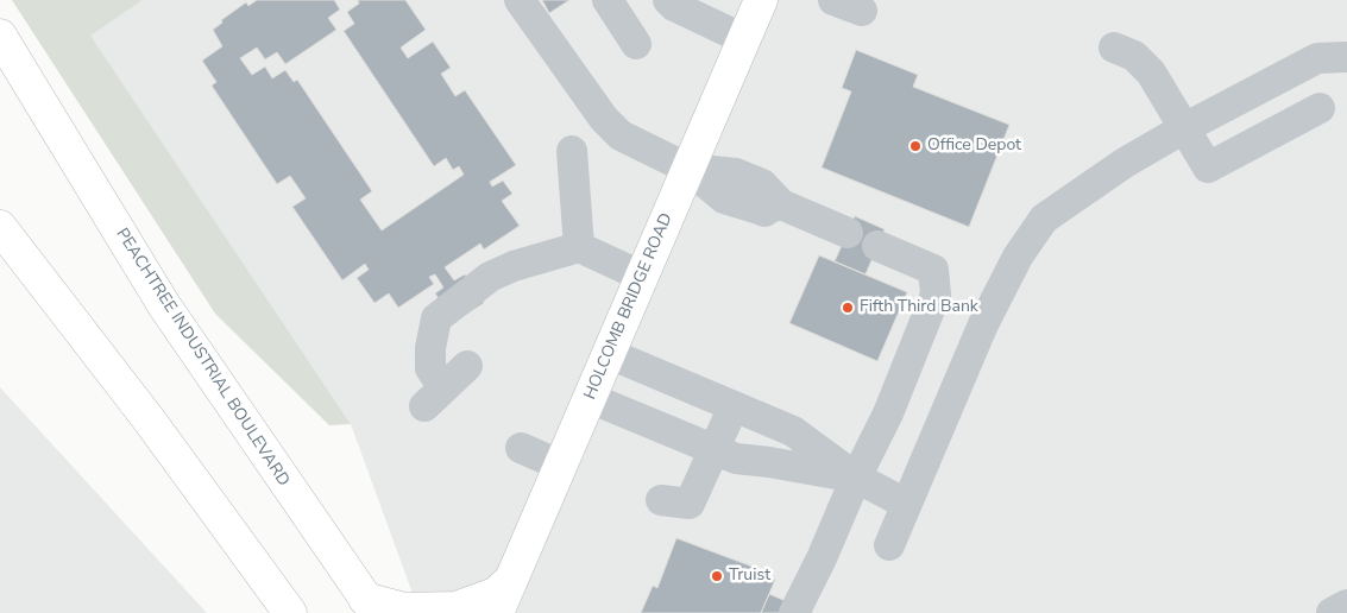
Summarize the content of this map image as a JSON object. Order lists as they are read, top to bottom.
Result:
{
  "streets": {
    "main road": ["HOLCOMB BRIDGE ROAD", "PEACHTREE INDUSTRIAL BOULEVARD"]
  },
  "places": ["Office Depot", "Fifth Third Bank", "Truist"]
}
